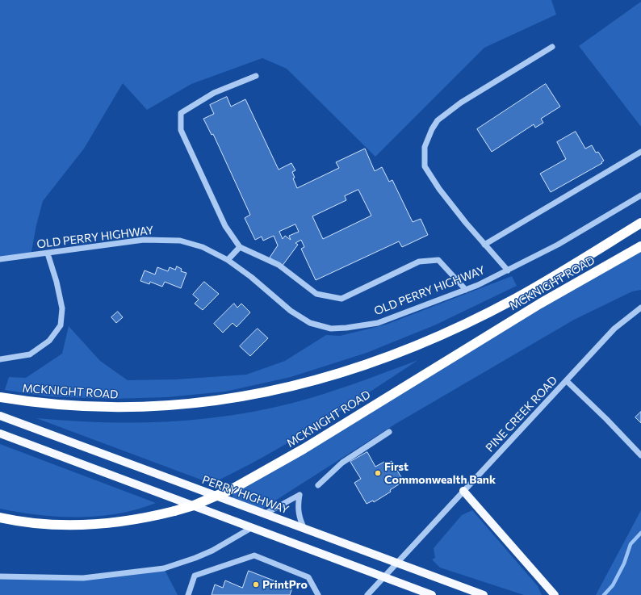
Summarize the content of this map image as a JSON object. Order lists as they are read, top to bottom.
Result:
{
  "streets": {
    "highway": ["MCKNIGHT ROAD"],
    "main road": ["PERRY HIGHWAY"],
    "street": ["OLD PERRY HIGHWAY", "PINE CREEK ROAD"]
  },
  "crossings": [
    ["PINE CREEK ROAD", "PERRY HIGHWAY"]
  ],
  "places": ["First Commonwealth Bank", "PrintPro"]
}
